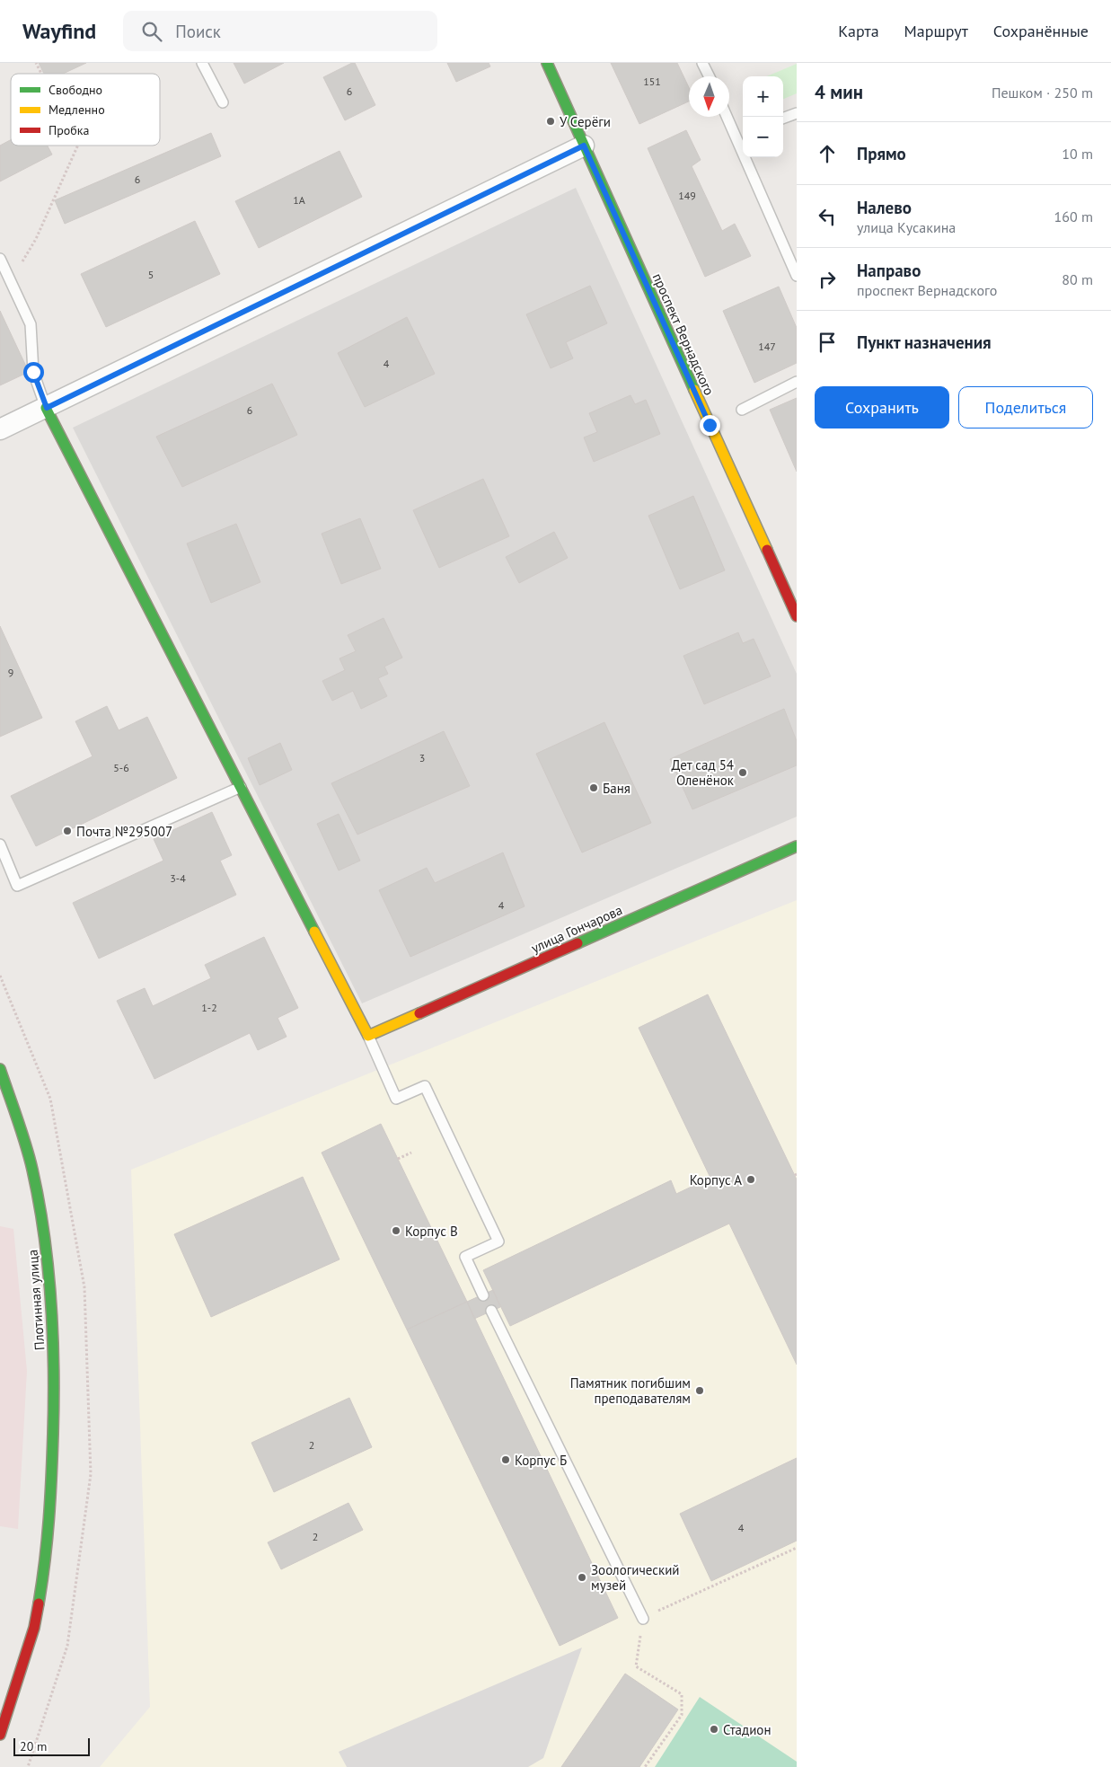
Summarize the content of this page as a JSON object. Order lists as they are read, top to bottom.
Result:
{
  "streets": {
    "main road": ["проспект Вернадского", "улица Гончарова", "Плотинная улица"]
  },
  "places": [
    "У Серёги",
    "Дет сад 54 Оленёнок",
    "Баня",
    "Почта №295007",
    "Корпус А",
    "Корпус В",
    "Памятник погибшим преподавателям",
    "Корпус Б",
    "Зоологический музей",
    "Стадион"
  ],
  "house_numbers": [
    "151",
    "6",
    "6",
    "149",
    "1А",
    "5",
    "147",
    "4",
    "6",
    "9",
    "3",
    "5-6",
    "3-4",
    "4",
    "1-2",
    "2",
    "4",
    "2"
  ],
  "legend": ["Свободно", "Медленно", "Пробка"],
  "scale_bar": "20 m",
  "north": "bottom",
  "page": {
    "header": "Wayfind",
    "search": "Поиск",
    "nav": ["Карта", "Маршрут", "Сохранённые"],
    "heading": ["4 мин", "Пешком · 250 m"],
    "map_buttons": ["+", "−"],
    "list": [
      ["Прямо", "10 m"],
      ["Налево", "улица Кусакина", "160 m"],
      ["Направо", "проспект Вернадского", "80 m"],
      "Пункт назначения"
    ],
    "buttons": ["Сохранить", "Поделиться"],
    "scale": "20 m"
  }
}
